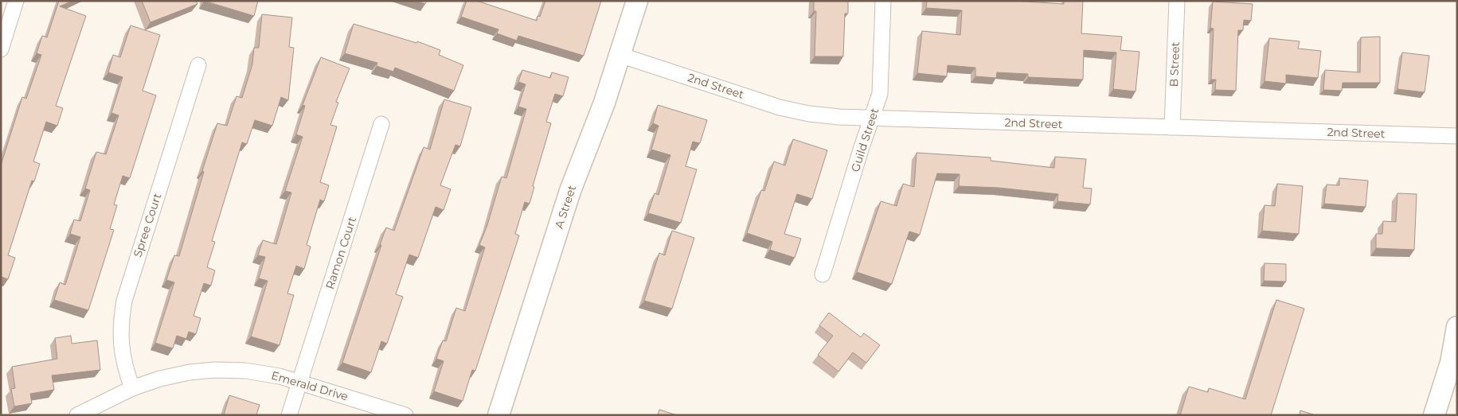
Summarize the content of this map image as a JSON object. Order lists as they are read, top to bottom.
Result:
{
  "streets": {
    "street": [
      "B Street",
      "2nd Street",
      "Guild Street",
      "A Street",
      "Spree Court",
      "Ramon Court",
      "Emerald Drive"
    ]
  },
  "crossings": [
    ["B Street", "2nd Street"],
    ["2nd Street", "Guild Street"],
    ["2nd Street", "A Street"],
    ["Spree Court", "Emerald Drive"],
    ["Ramon Court", "Emerald Drive"]
  ]
}
